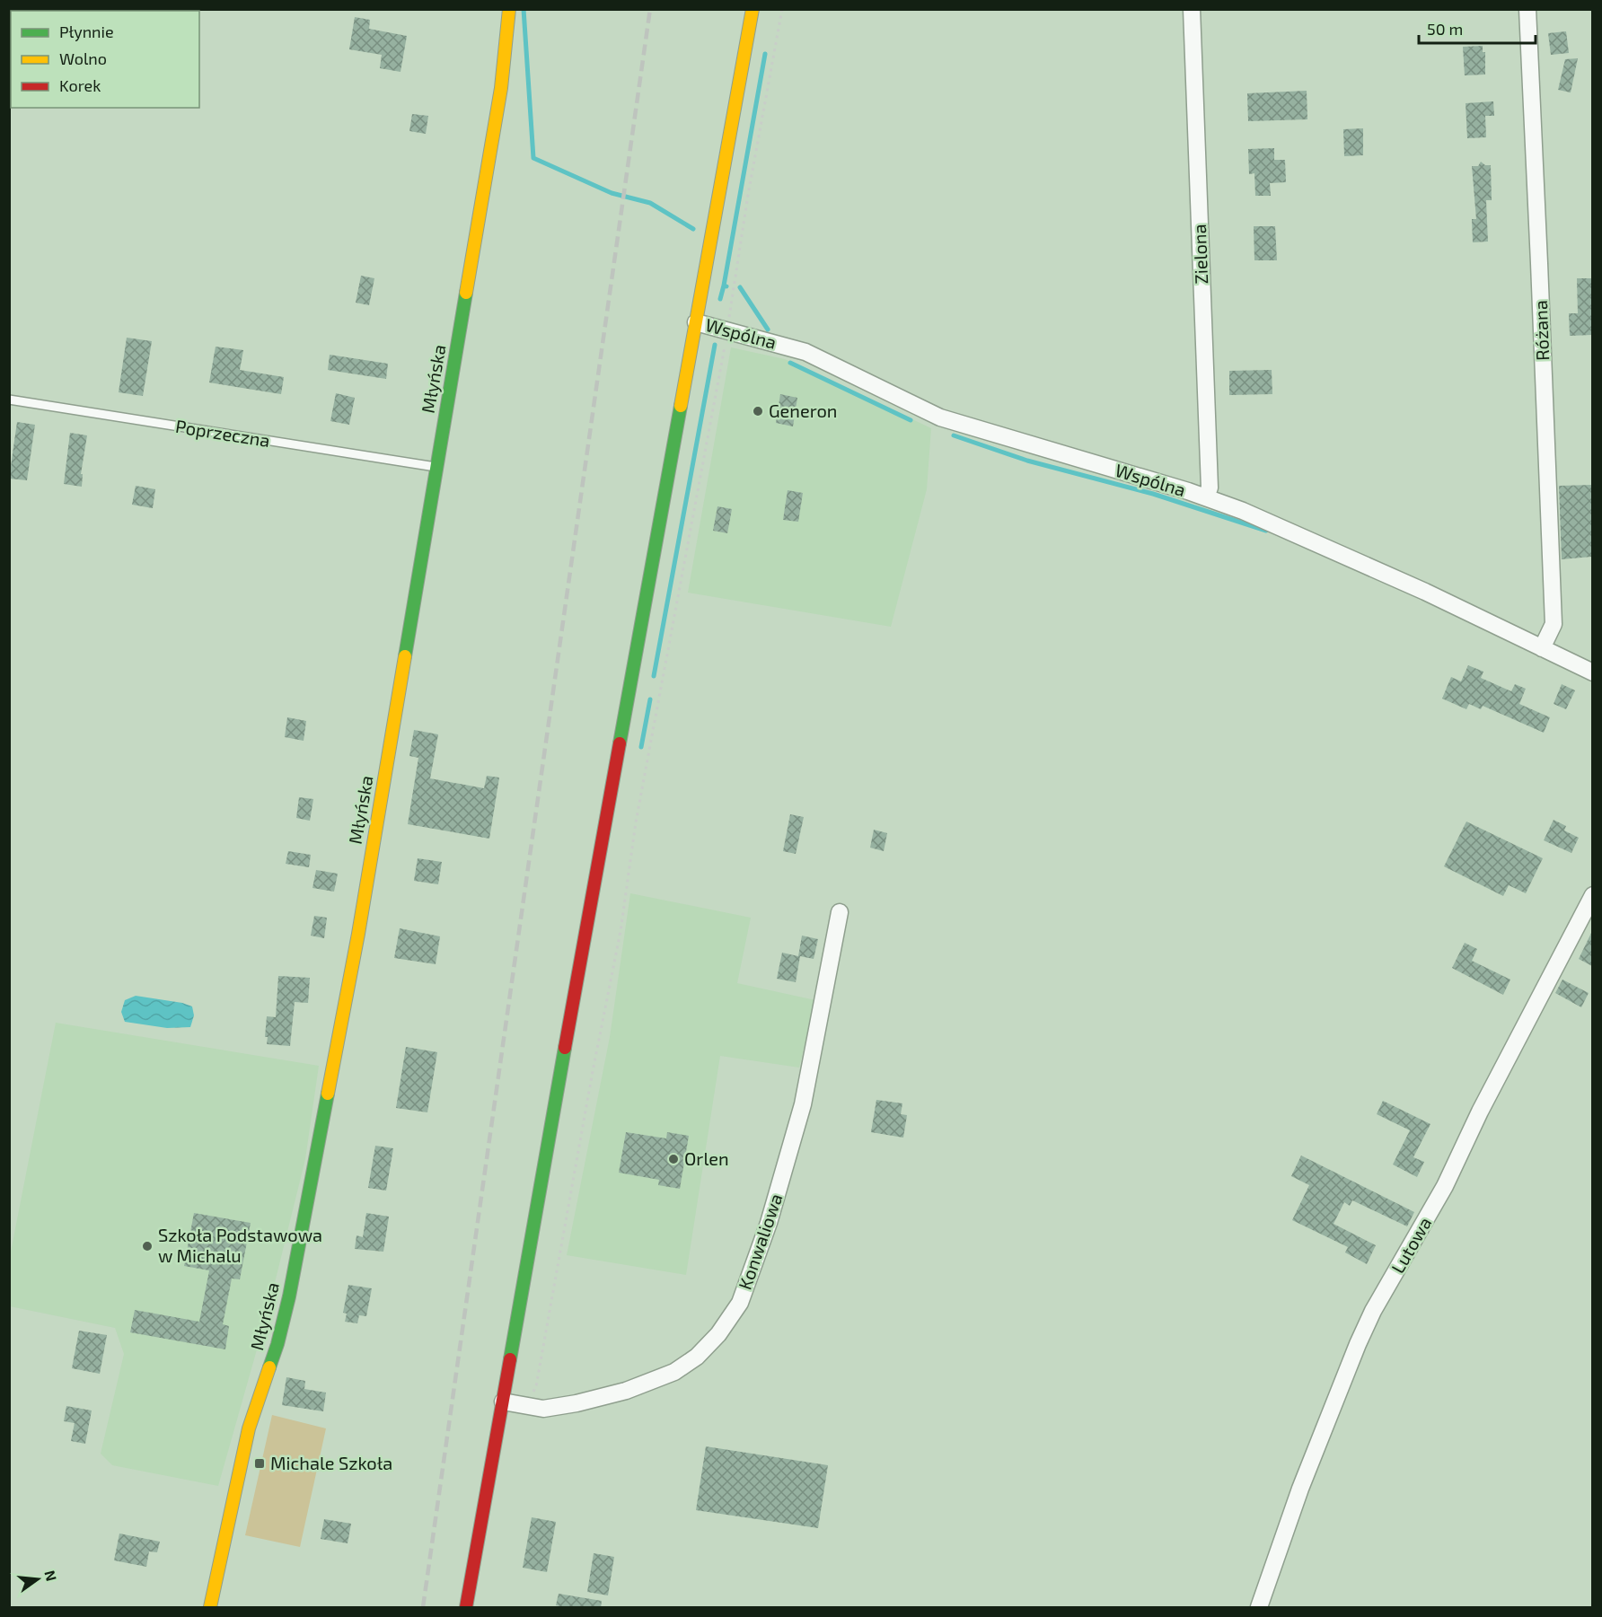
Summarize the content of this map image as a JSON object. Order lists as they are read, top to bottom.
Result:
{
  "streets": {
    "street": [
      "Zielona",
      "Różana",
      "Wspólna",
      "Młyńska",
      "Konwaliowa",
      "Lutowa"
    ],
    "lane": ["Poprzeczna"]
  },
  "crossings": [
    ["Zielona", "Wspólna"],
    ["Różana", "Wspólna"],
    ["Młyńska", "Poprzeczna"]
  ],
  "places": {
    "other": ["Generon", "Orlen", "Szkoła Podstawowa w Michalu"],
    "transit": ["Michale Szkoła"]
  },
  "legend": ["Płynnie", "Wolno", "Korek"],
  "scale_bar": "50 m",
  "north": "right"
}
